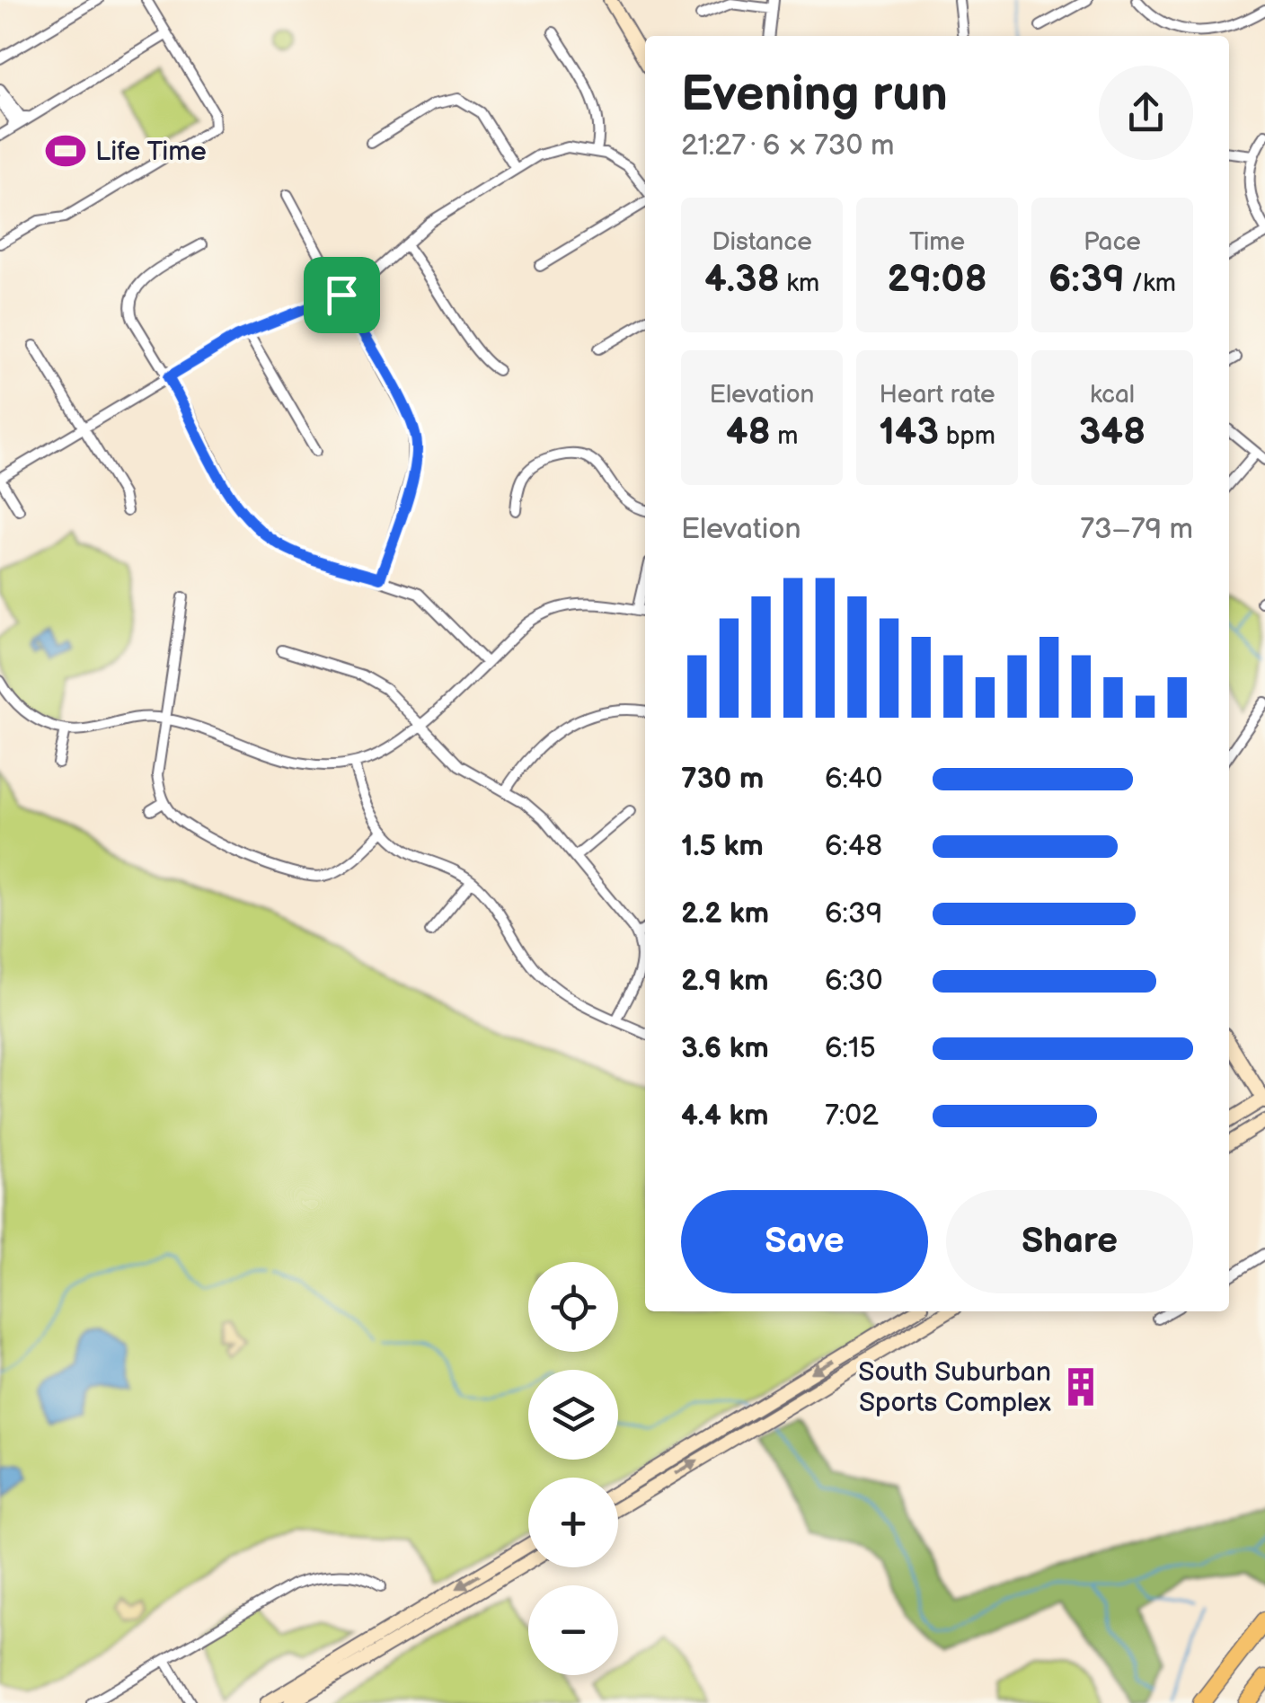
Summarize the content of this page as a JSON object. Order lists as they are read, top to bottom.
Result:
{
  "places": {
    "sports": ["Life Time"],
    "building": ["South Suburban Sports Complex"]
  },
  "page": {
    "heading": ["Evening run", "21:27 · 6 × 730 m"],
    "stats": [
      ["Distance", "4.38 km"],
      ["Time", "29:08"],
      ["Pace", "6:39 /km"],
      ["Elevation", "48 m"],
      ["Heart rate", "143 bpm"],
      ["kcal", "348"]
    ],
    "chart": ["Elevation", "73–79 m"],
    "list": [
      {
        "name": "730 m",
        "note": "6:40"
      },
      {
        "name": "1.5 km",
        "note": "6:48"
      },
      {
        "name": "2.2 km",
        "note": "6:39"
      },
      {
        "name": "2.9 km",
        "note": "6:30"
      },
      {
        "name": "3.6 km",
        "note": "6:15"
      },
      {
        "name": "4.4 km",
        "note": "7:02"
      }
    ],
    "buttons": ["Save", "Share"],
    "map_buttons": ["+", "−"]
  }
}
